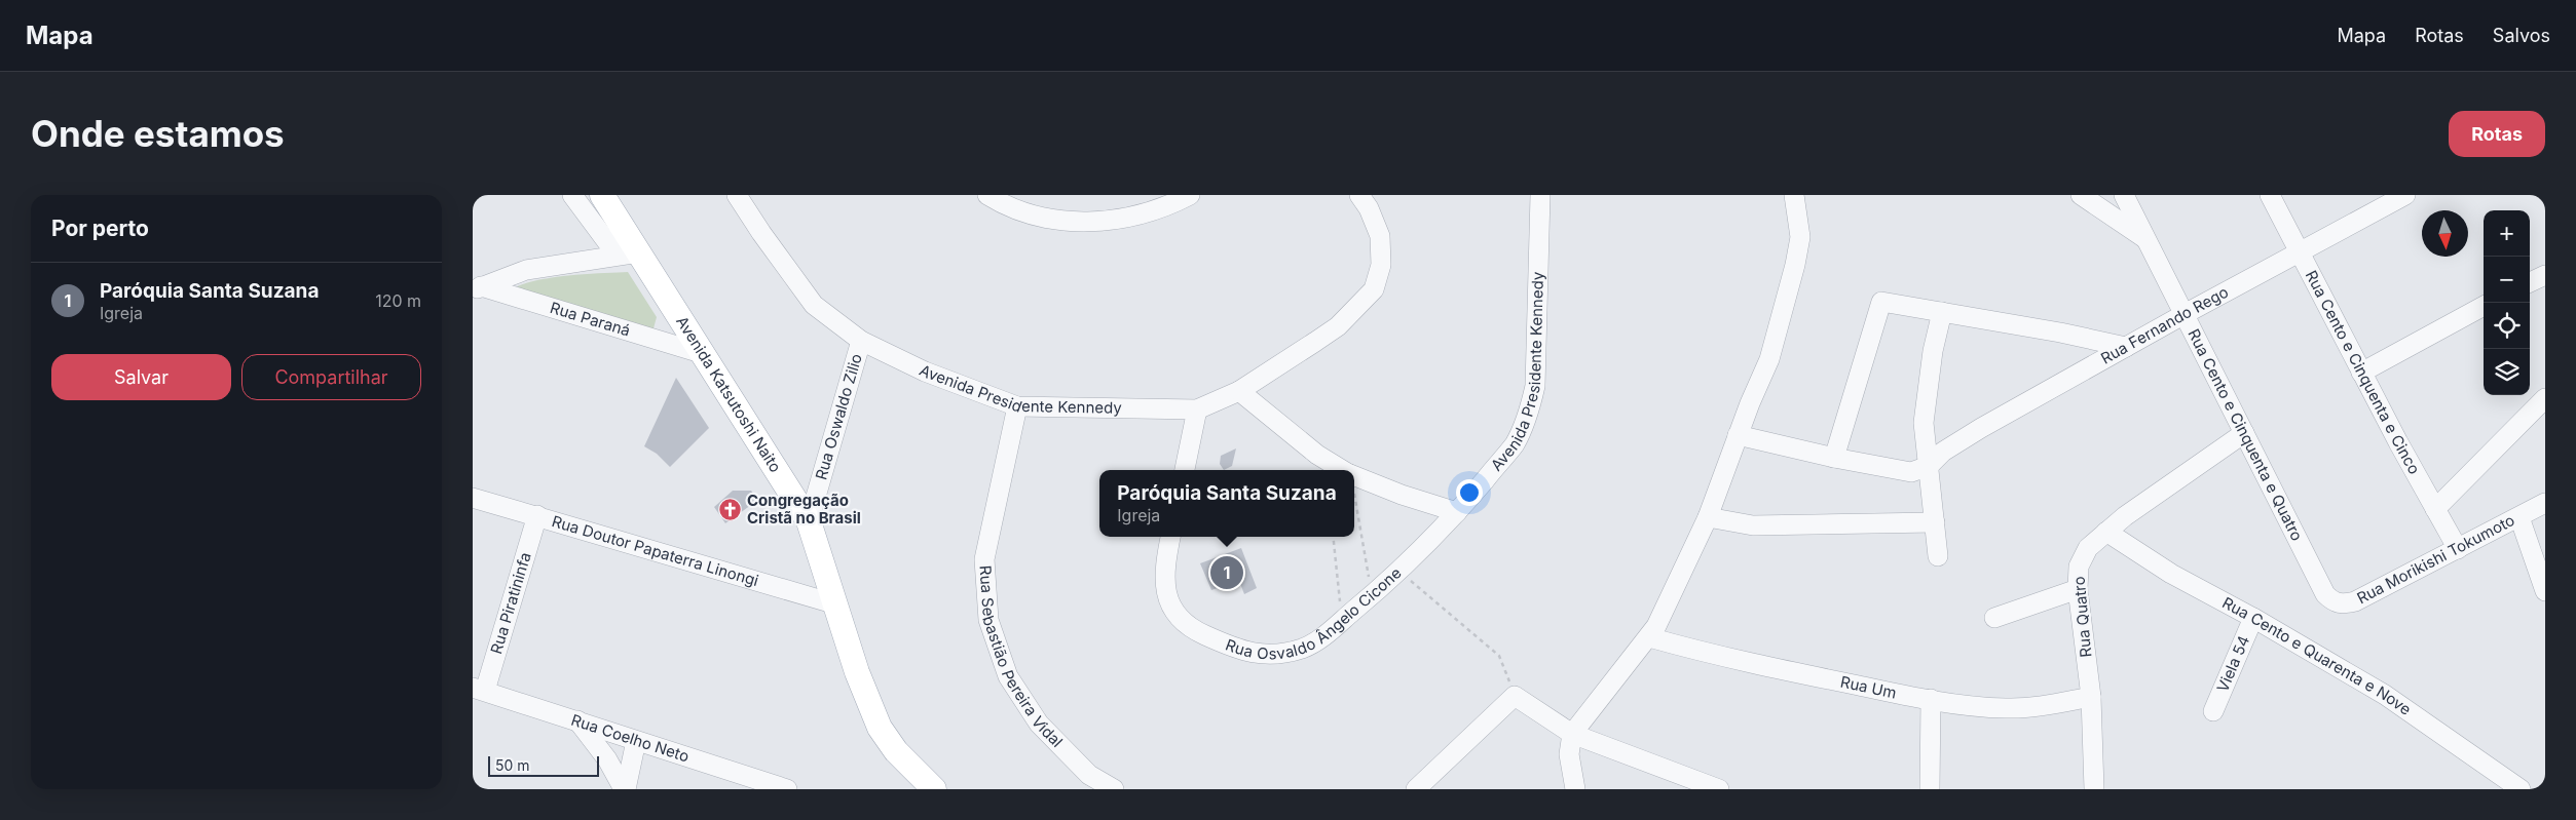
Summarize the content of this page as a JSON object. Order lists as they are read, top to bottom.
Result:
{
  "streets": {
    "main road": ["Avenida Katsutoshi Naito"],
    "street": [
      "Rua Paraná",
      "Rua Fernando Rego",
      "Avenida Presidente Kennedy",
      "Rua Cento e Cinquenta e Cinco",
      "Rua Oswaldo Zilio",
      "Rua Cento e Cinquenta e Quatro",
      "Rua Doutor Papaterra Linongi",
      "Rua Morikishi Tokumoto",
      "Rua Piratininfa",
      "Rua Osvaldo Ângelo Cicone",
      "Rua Quatro",
      "Rua Sebastião Pereira Vidal",
      "Rua Cento e Quarenta e Nove",
      "Viela 54",
      "Rua Um",
      "Rua Coelho Neto"
    ]
  },
  "crossings": [
    ["Rua Paraná", "Avenida Katsutoshi Naito"],
    ["Rua Fernando Rego", "Rua Cento e Cinquenta e Cinco"],
    ["Rua Fernando Rego", "Rua Cento e Cinquenta e Quatro"],
    ["Avenida Presidente Kennedy", "Rua Oswaldo Zilio"],
    ["Avenida Presidente Kennedy", "Rua Osvaldo Ângelo Cicone"],
    ["Avenida Presidente Kennedy", "Rua Sebastião Pereira Vidal"],
    ["Rua Cento e Cinquenta e Cinco", "Rua Morikishi Tokumoto"],
    ["Avenida Katsutoshi Naito", "Rua Oswaldo Zilio"],
    ["Avenida Katsutoshi Naito", "Rua Doutor Papaterra Linongi"],
    ["Rua Cento e Cinquenta e Quatro", "Rua Morikishi Tokumoto"],
    ["Rua Cento e Cinquenta e Quatro", "Rua Quatro"],
    ["Rua Doutor Papaterra Linongi", "Rua Piratininfa"],
    ["Rua Piratininfa", "Rua Coelho Neto"],
    ["Rua Quatro", "Rua Cento e Quarenta e Nove"],
    ["Rua Quatro", "Rua Um"],
    ["Rua Cento e Quarenta e Nove", "Viela 54"]
  ],
  "places": {
    "church": ["Congregação Cristã no Brasil"]
  },
  "scale_bar": "50 m",
  "north": "bottom",
  "page": {
    "header": "Mapa",
    "nav": ["Mapa", "Rotas", "Salvos"],
    "buttons": [
      "Rotas",
      ["Salvar", "Compartilhar"]
    ],
    "title": "Onde estamos",
    "heading": "Por perto",
    "map_buttons": ["+", "−"],
    "list": [
      {
        "mark": "1",
        "name": "Paróquia Santa Suzana",
        "note": "Igreja",
        "value": "120 m"
      }
    ],
    "popup": ["Paróquia Santa Suzana", "Igreja"],
    "pins": "1",
    "scale": "50 m"
  }
}
